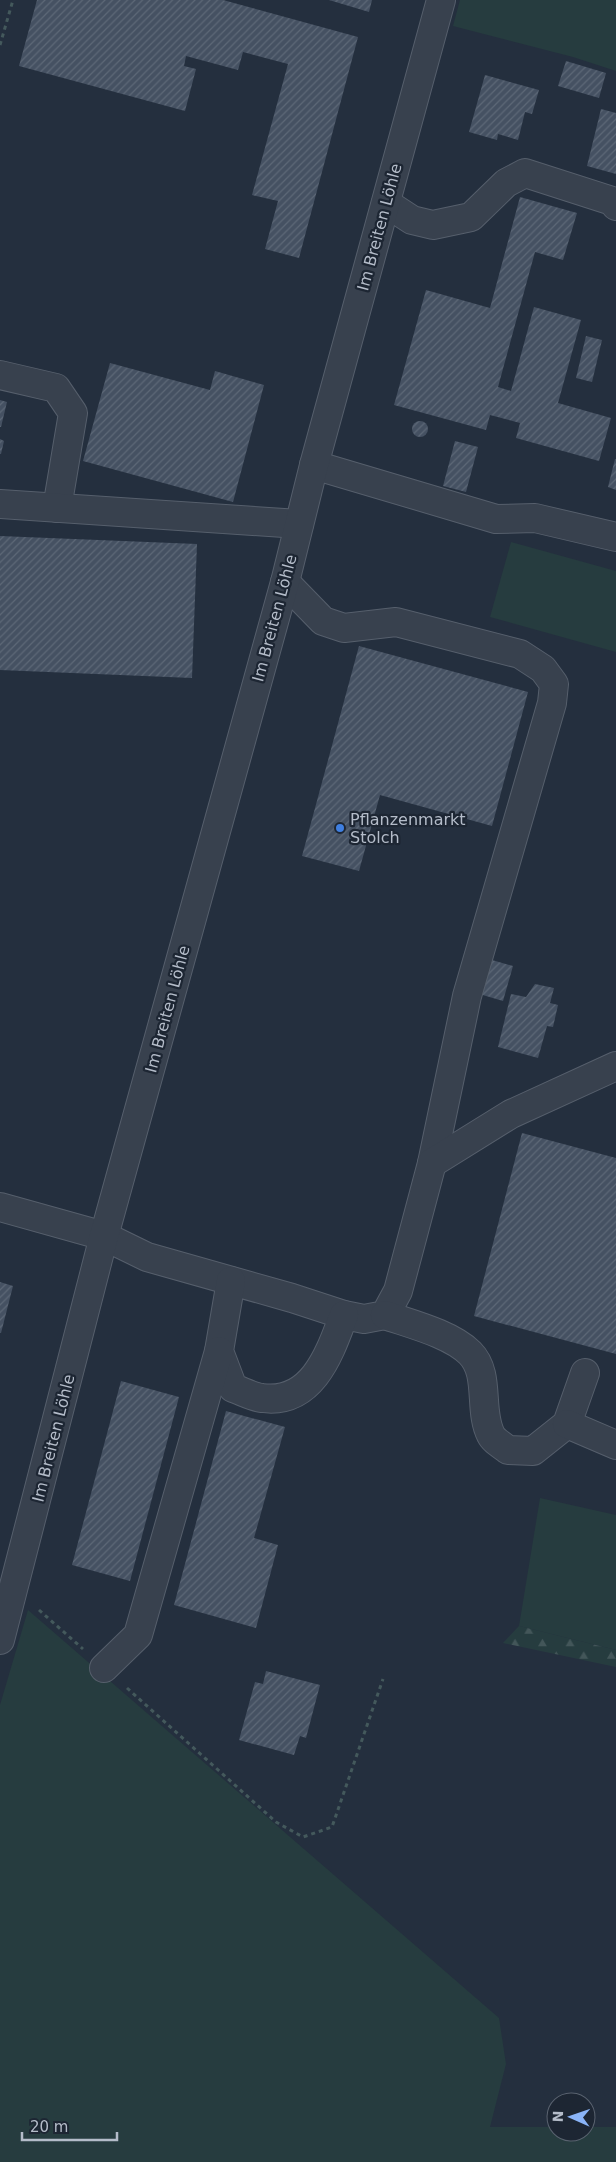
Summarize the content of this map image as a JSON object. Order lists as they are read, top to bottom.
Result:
{
  "streets": {
    "street": ["Im Breiten Löhle"]
  },
  "places": ["Pflanzenmarkt Stolch"],
  "scale_bar": "20 m",
  "north": "left"
}
